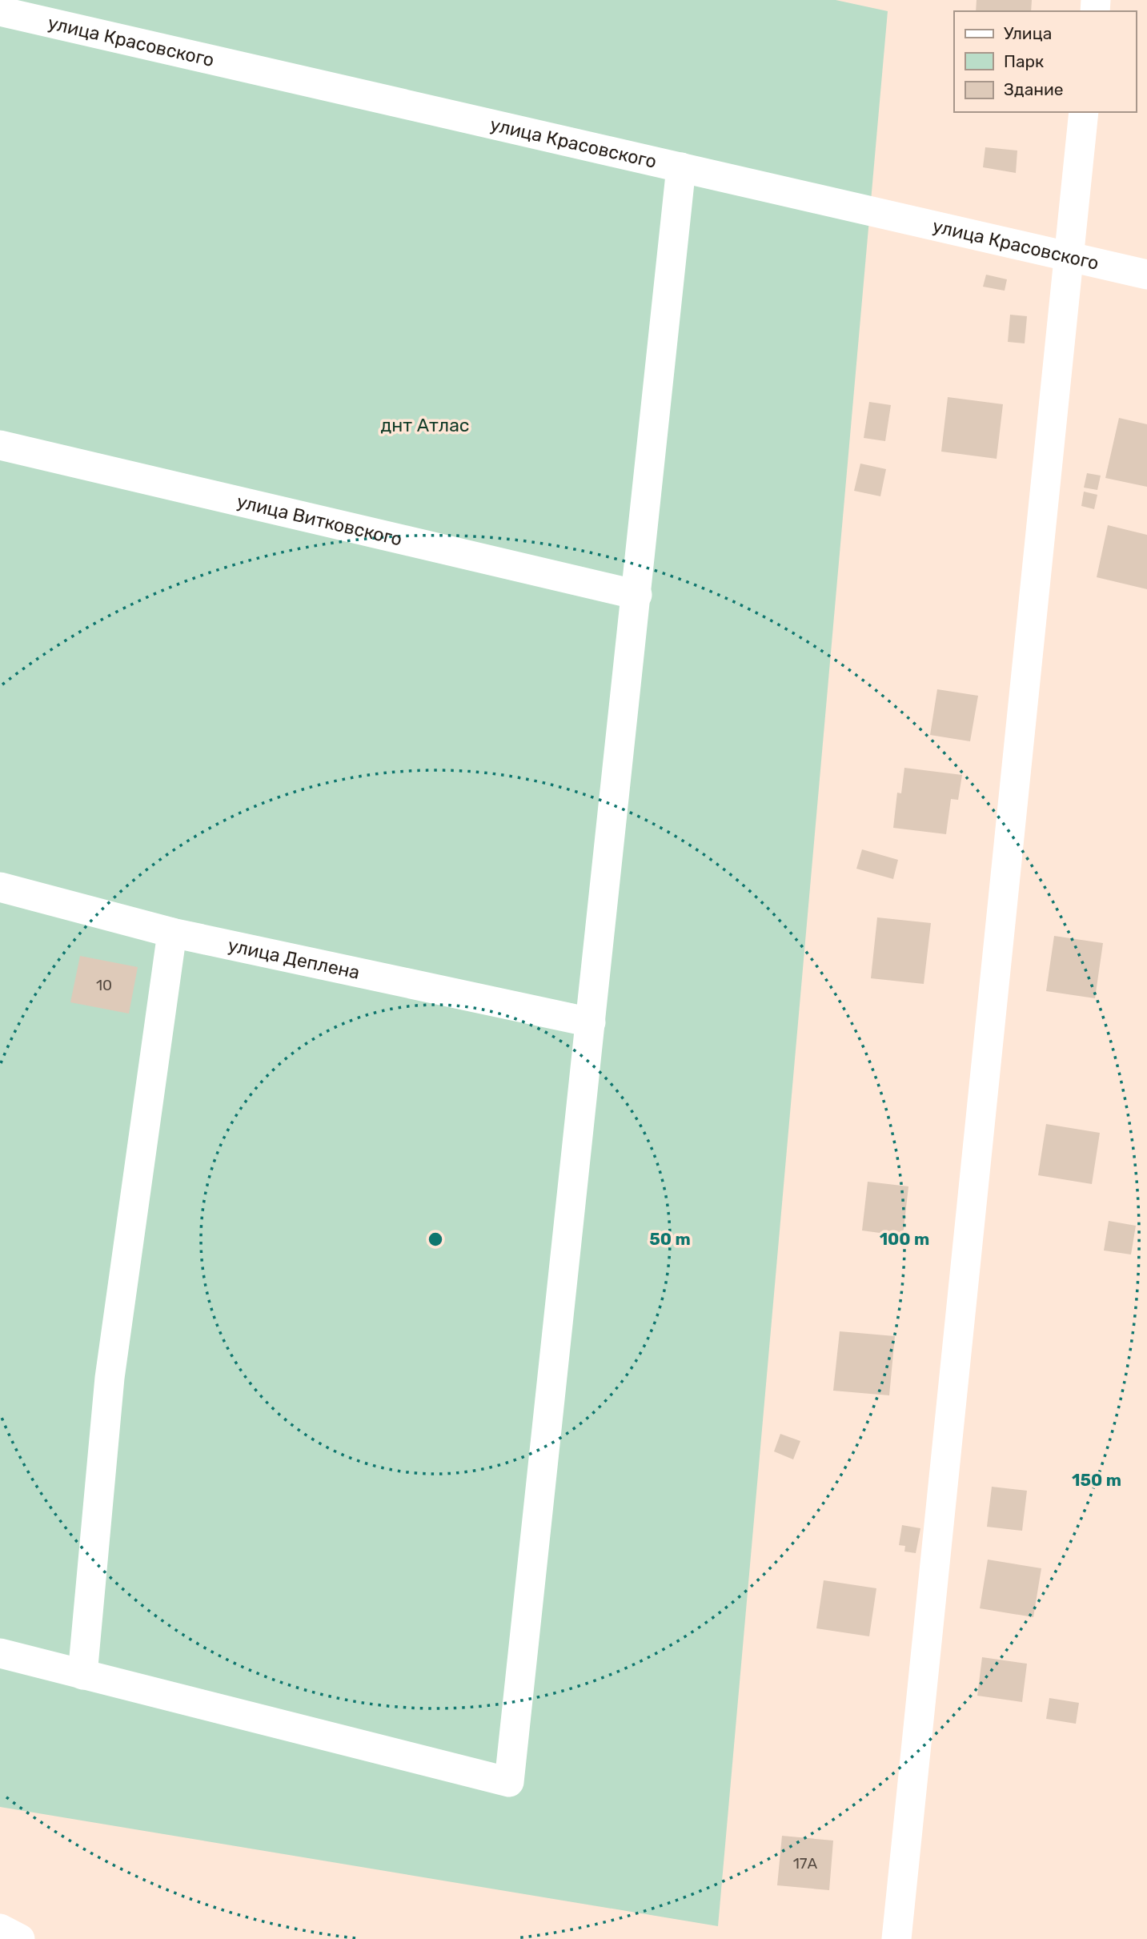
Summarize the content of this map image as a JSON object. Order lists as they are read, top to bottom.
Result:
{
  "streets": {
    "street": ["улица Красовского", "улица Витковского", "улица Деплена"]
  },
  "parks": ["днт Атлас"],
  "house_numbers": ["10", "17А"],
  "legend": ["Улица", "Парк", "Здание"],
  "rings": ["50 m", "100 m", "150 m"]
}
